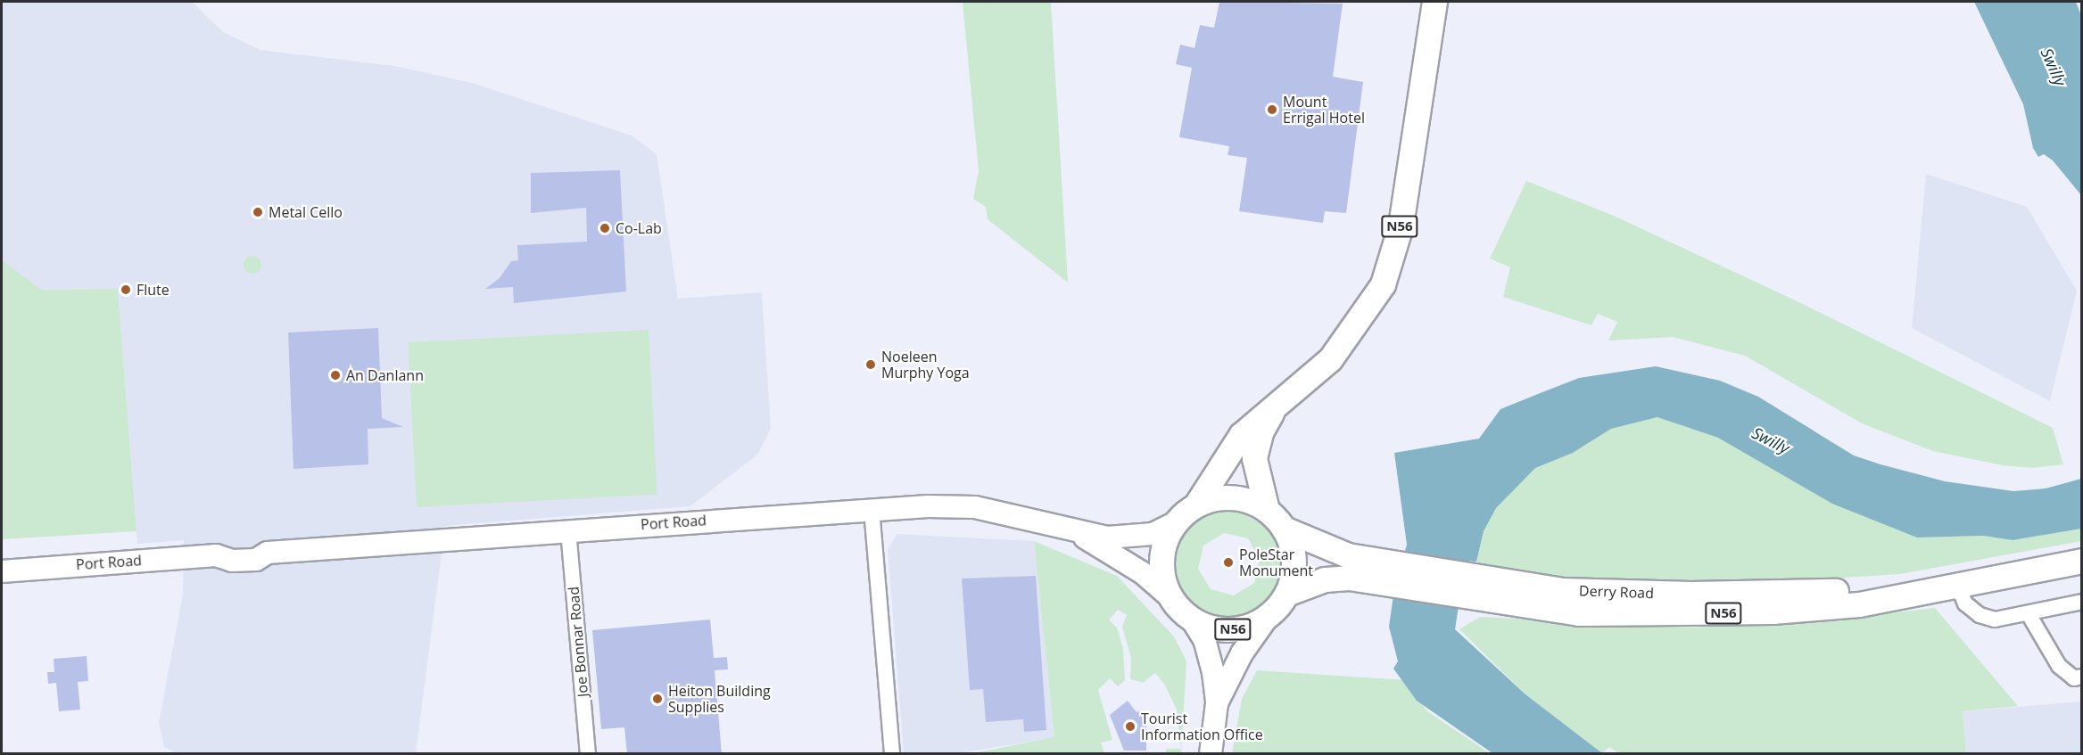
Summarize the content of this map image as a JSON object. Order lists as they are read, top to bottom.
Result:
{
  "streets": {
    "main road": ["N56", "Port Road", "Derry Road"],
    "street": ["Joe Bonnar Road"]
  },
  "crossings": [
    ["N56", "Derry Road"],
    ["Port Road", "Joe Bonnar Road"]
  ],
  "water": ["Swilly"],
  "places": [
    "Mount Errigal Hotel",
    "Metal Cello",
    "Co-Lab",
    "Flute",
    "Noeleen Murphy Yoga",
    "An Danlann",
    "PoleStar Monument",
    "Heiton Building Supplies",
    "Tourist Information Office"
  ]
}
